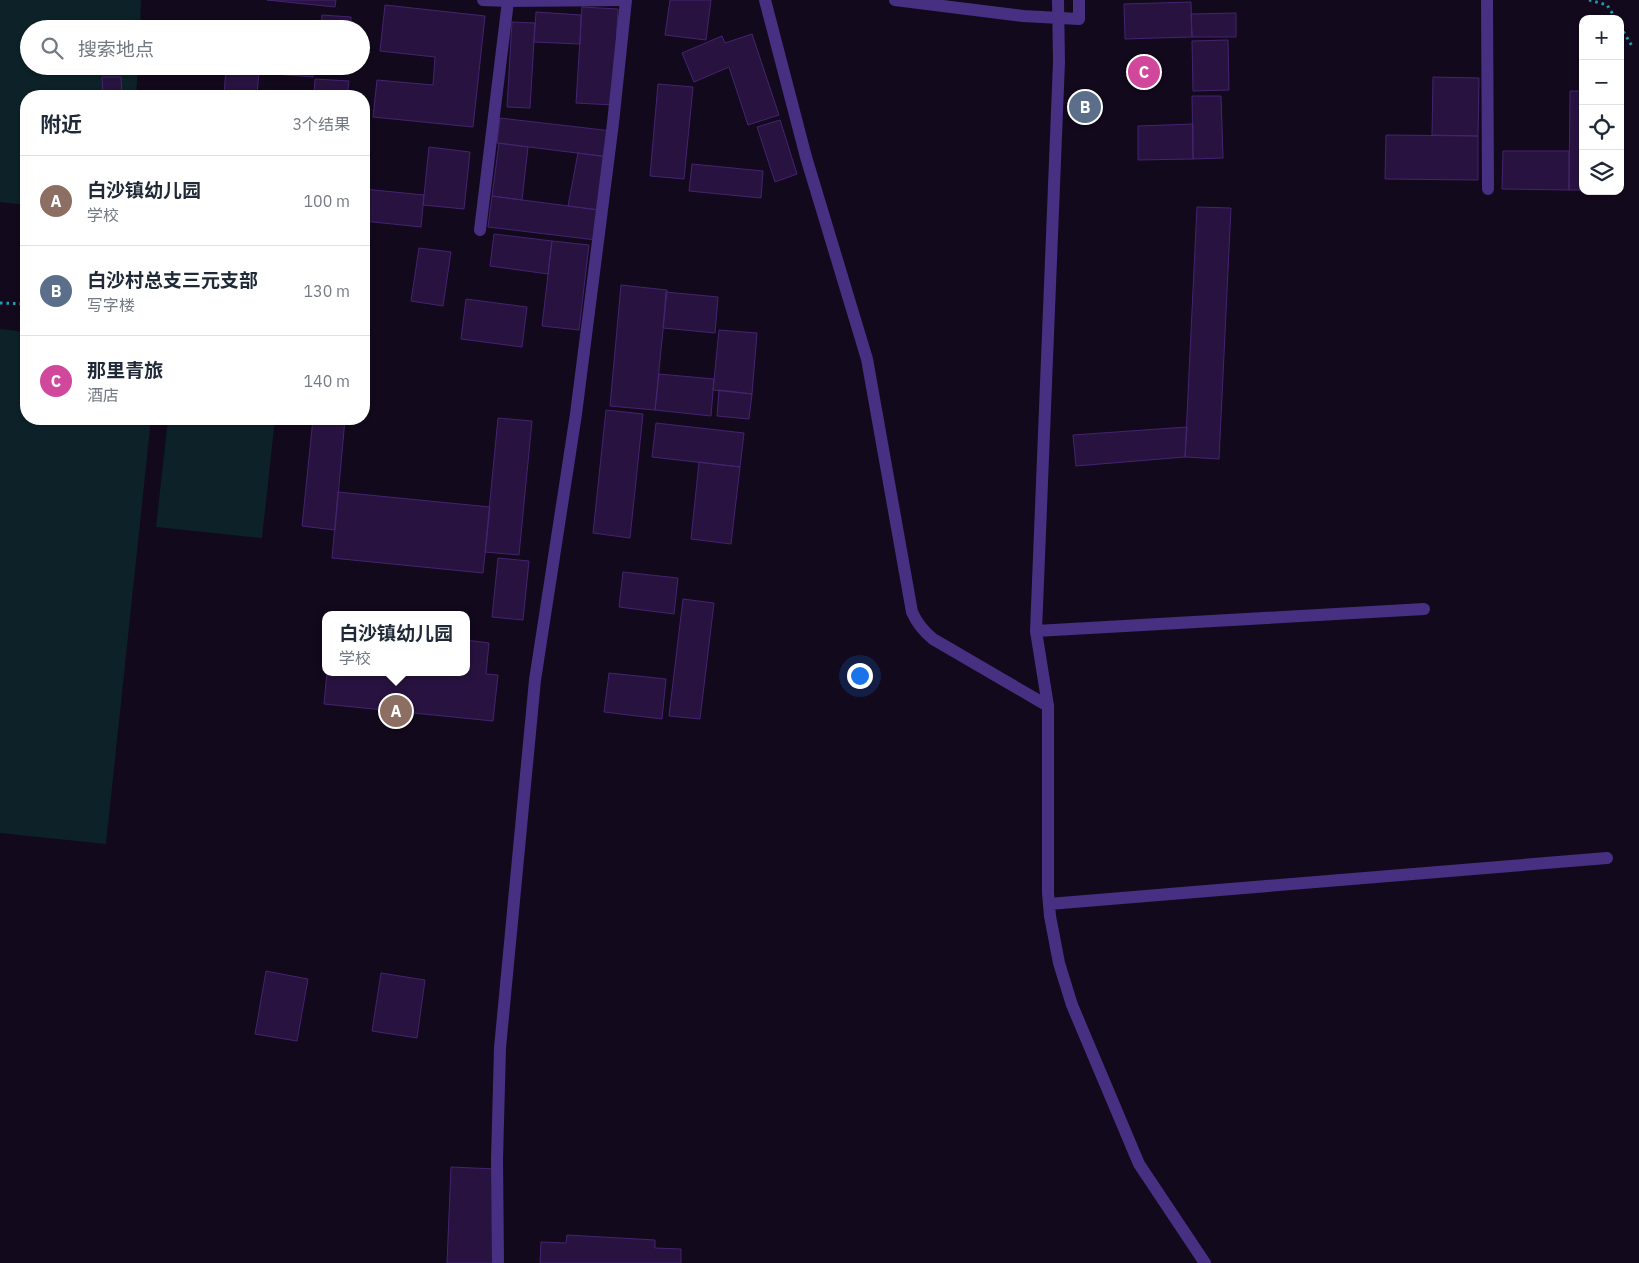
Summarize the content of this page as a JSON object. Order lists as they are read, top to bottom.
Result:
{
  "page": {
    "map_buttons": ["+", "−"],
    "search": "搜索地点",
    "pins": ["C", "B", "A"],
    "heading": ["附近", "3个结果"],
    "list": [
      {
        "mark": "A",
        "name": "白沙镇幼儿园",
        "note": "学校",
        "value": "100 m"
      },
      {
        "mark": "B",
        "name": "白沙村总支三元支部",
        "note": "写字楼",
        "value": "130 m"
      },
      {
        "mark": "C",
        "name": "那里青旅",
        "note": "酒店",
        "value": "140 m"
      }
    ],
    "popup": ["白沙镇幼儿园", "学校"]
  }
}
